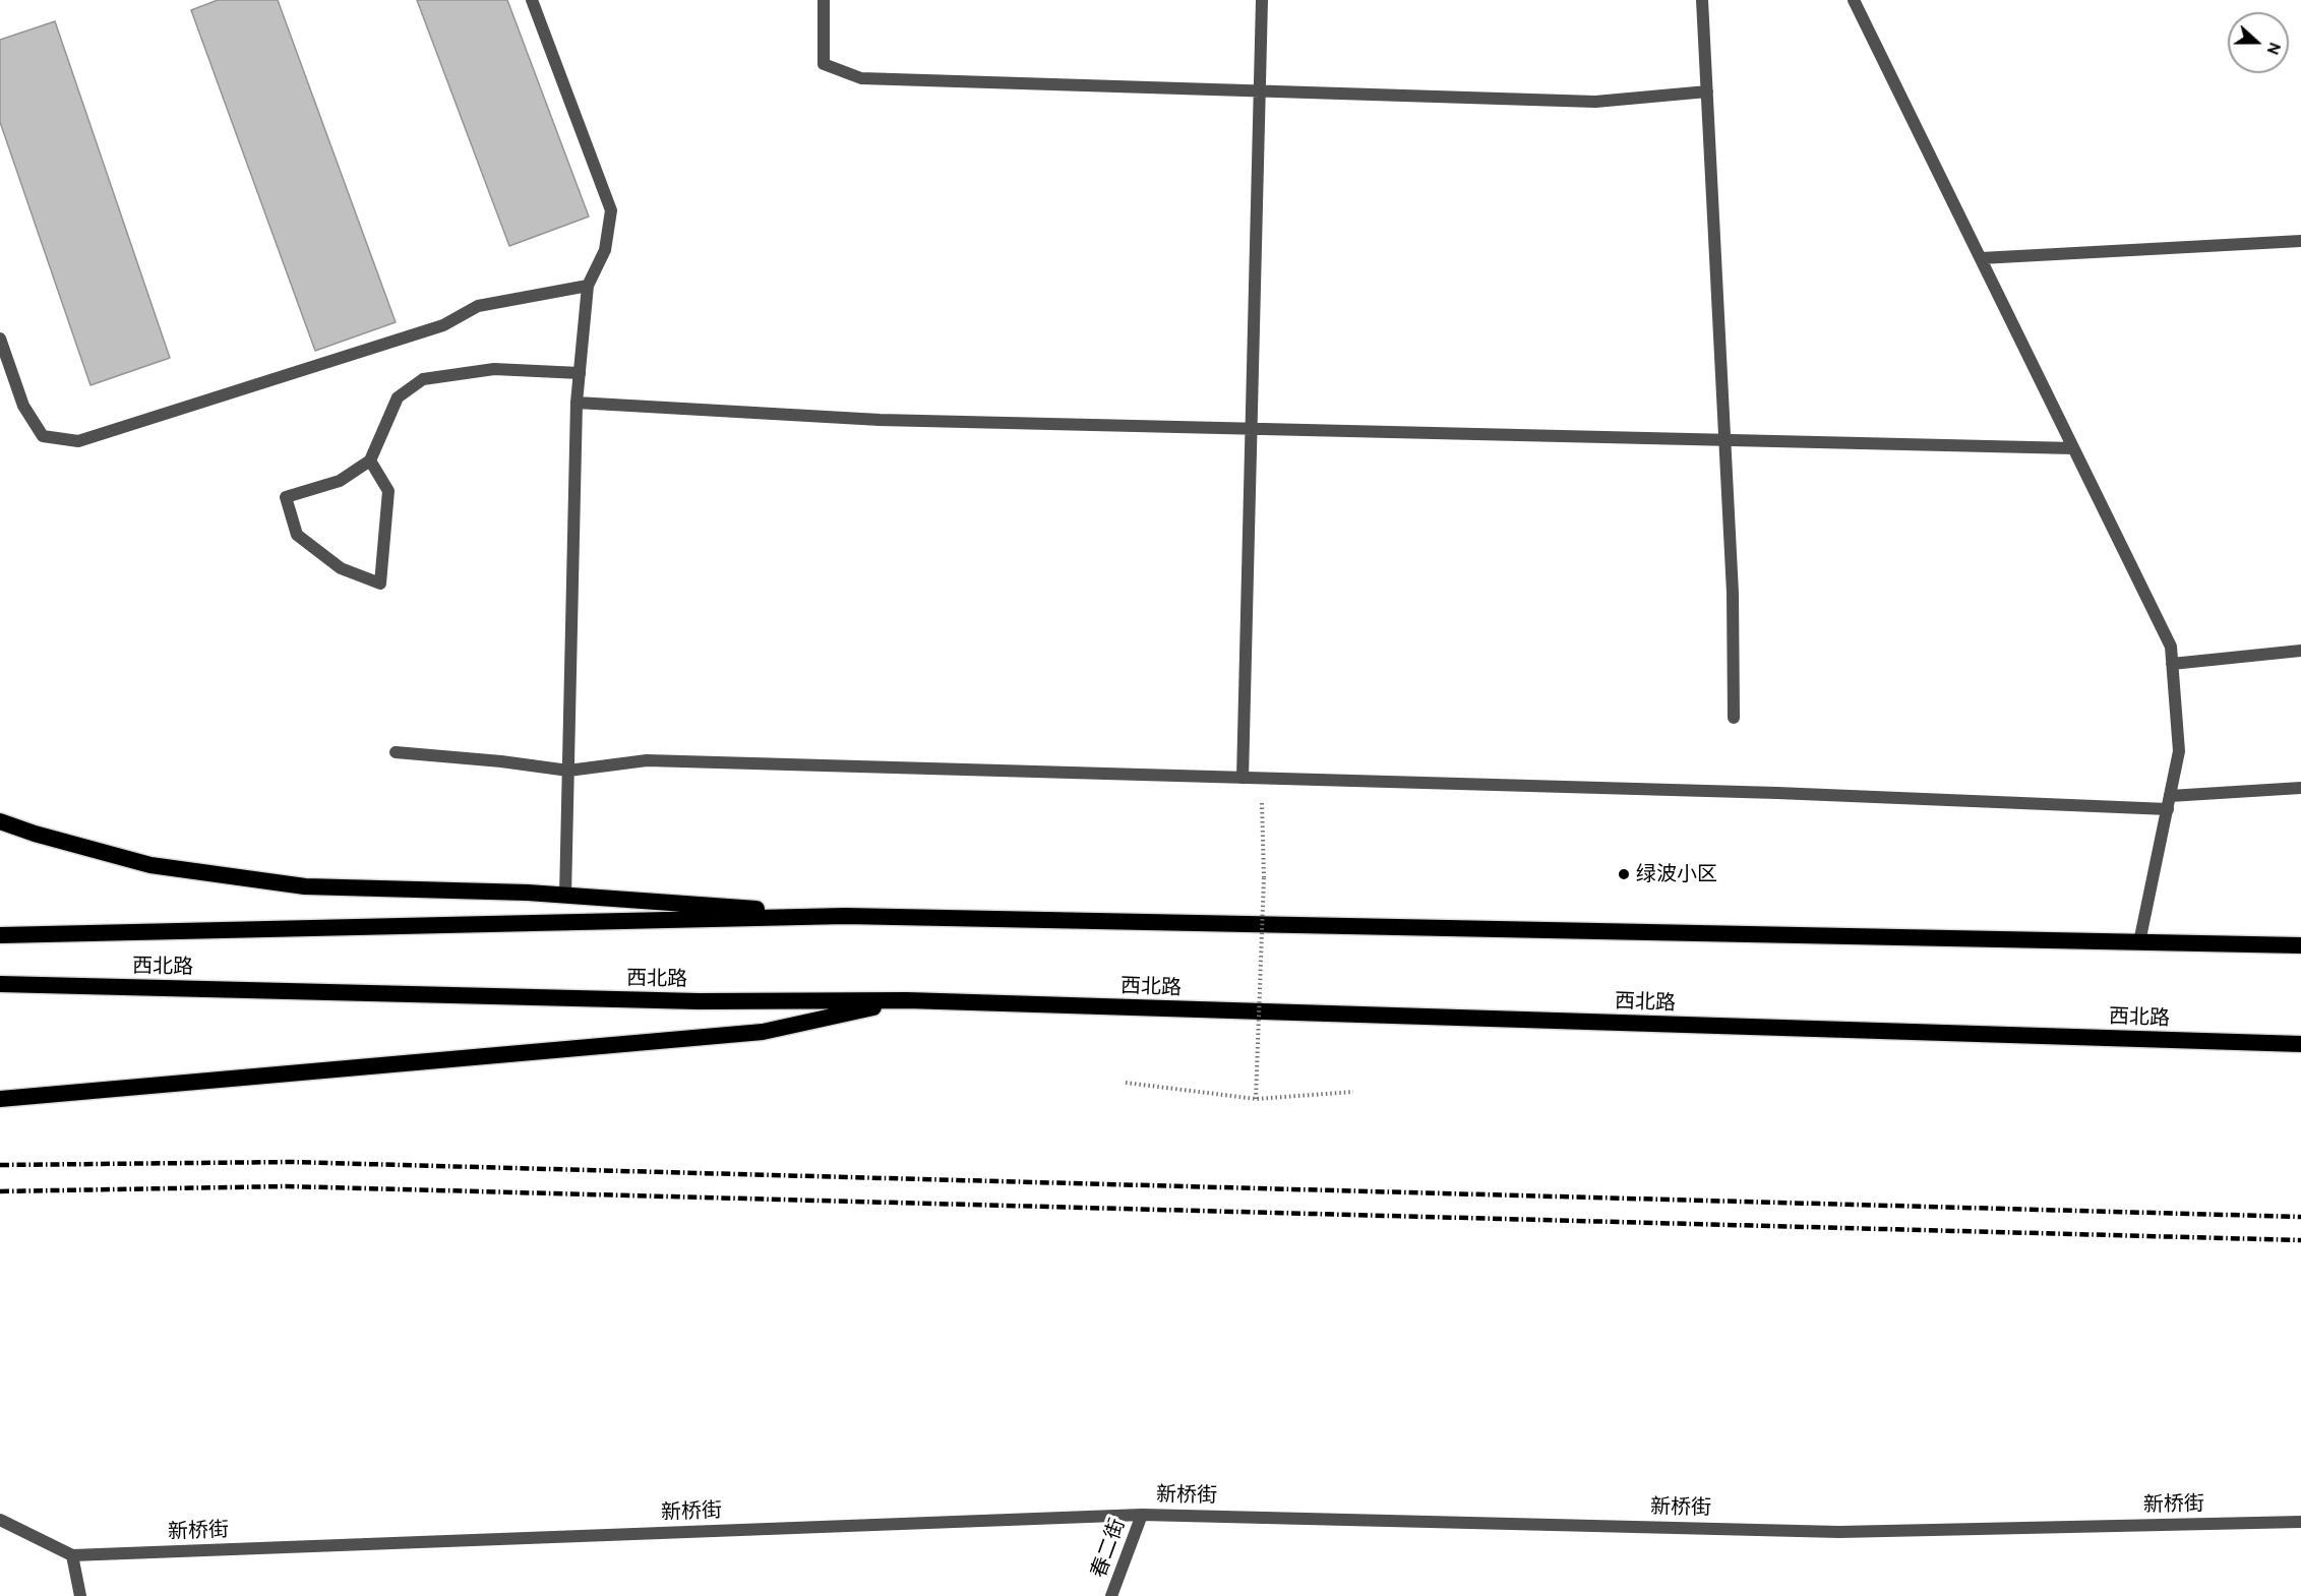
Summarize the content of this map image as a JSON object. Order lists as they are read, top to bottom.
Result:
{
  "streets": {
    "highway": ["西北路"],
    "street": ["新桥街", "春二街"]
  },
  "crossings": [
    ["新桥街", "春二街"]
  ],
  "places": ["绿波小区"],
  "north": "right"
}
